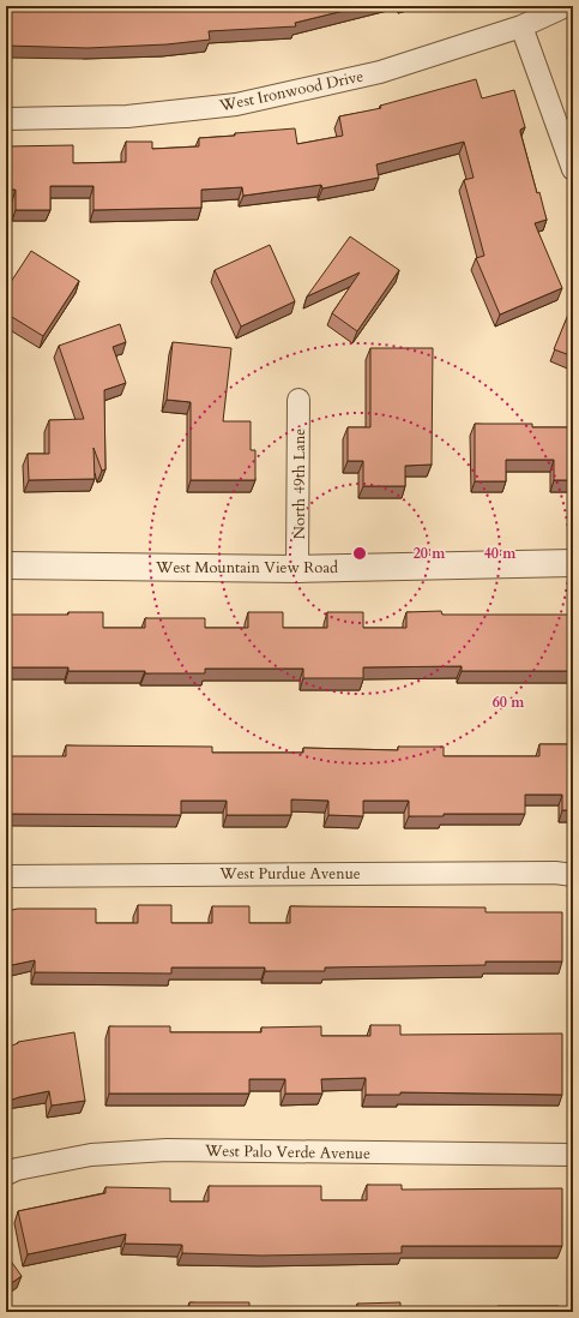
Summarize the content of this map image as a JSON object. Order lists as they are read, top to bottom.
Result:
{
  "streets": {
    "street": [
      "West Ironwood Drive",
      "North 49th Lane",
      "West Mountain View Road",
      "West Purdue Avenue",
      "West Palo Verde Avenue"
    ]
  },
  "crossings": [
    ["North 49th Lane", "West Mountain View Road"]
  ],
  "rings": ["20 m", "40 m", "60 m"]
}
